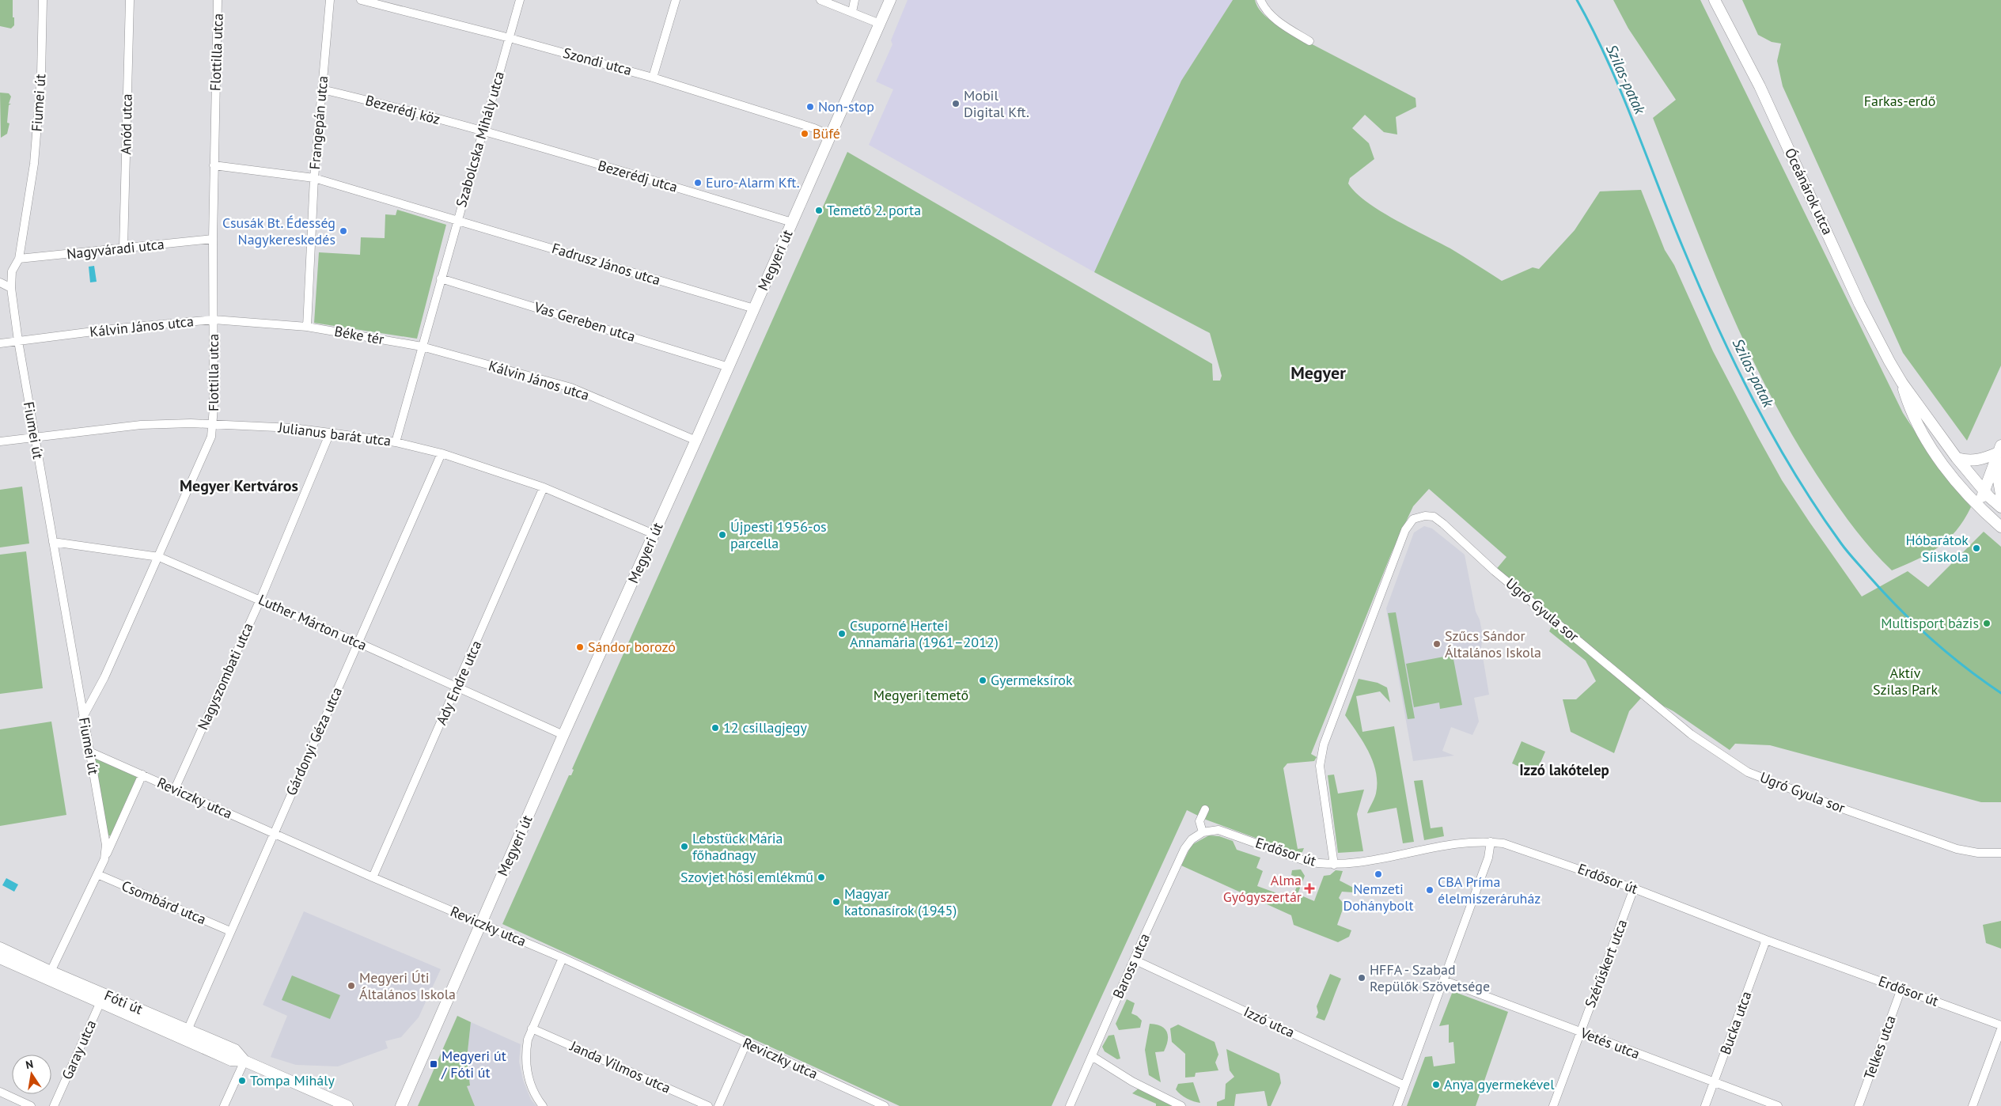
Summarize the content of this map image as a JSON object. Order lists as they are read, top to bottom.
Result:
{
  "streets": {
    "street": [
      "Flottilla utca",
      "Szondi utca",
      "Fiumei út",
      "Bezerédj köz",
      "Frangepán utca",
      "Anód utca",
      "Szabolcska Mihály utca",
      "Bezerédj utca",
      "Óceánárok utca",
      "Nagyváradi utca",
      "Megyeri út",
      "Fadrusz János utca",
      "Vas Gereben utca",
      "Kálvin János utca",
      "Béke tér",
      "Julianus barát utca",
      "Ugró Gyula sor",
      "Luther Márton utca",
      "Nagyszombati utca",
      "Ady Endre utca",
      "Gárdonyi Géza utca",
      "Reviczky utca",
      "Erdősor út",
      "Csombárd utca",
      "Szérűskert utca",
      "Baross utca",
      "Fóti út",
      "Izzó utca",
      "Bucka utca",
      "Vetés utca",
      "Telkes utca",
      "Garay utca",
      "Janda Vilmos utca"
    ]
  },
  "crossings": [
    ["Flottilla utca", "Fiumei út"],
    ["Flottilla utca", "Nagyváradi utca"],
    ["Flottilla utca", "Kálvin János utca"],
    ["Flottilla utca", "Julianus barát utca"],
    ["Flottilla utca", "Luther Márton utca"],
    ["Szondi utca", "Szabolcska Mihály utca"],
    ["Szondi utca", "Megyeri út"],
    ["Fiumei út", "Nagyváradi utca"],
    ["Fiumei út", "Kálvin János utca"],
    ["Fiumei út", "Julianus barát utca"],
    ["Fiumei út", "Luther Márton utca"],
    ["Fiumei út", "Reviczky utca"],
    ["Fiumei út", "Csombárd utca"],
    ["Fiumei út", "Fóti út"],
    ["Bezerédj köz", "Frangepán utca"],
    ["Bezerédj köz", "Szabolcska Mihály utca"],
    ["Bezerédj köz", "Bezerédj utca"],
    ["Frangepán utca", "Kálvin János utca"],
    ["Frangepán utca", "Béke tér"],
    ["Anód utca", "Nagyváradi utca"],
    ["Szabolcska Mihály utca", "Bezerédj utca"],
    ["Szabolcska Mihály utca", "Fadrusz János utca"],
    ["Szabolcska Mihály utca", "Vas Gereben utca"],
    ["Bezerédj utca", "Megyeri út"],
    ["Megyeri út", "Fadrusz János utca"],
    ["Megyeri út", "Vas Gereben utca"],
    ["Megyeri út", "Kálvin János utca"],
    ["Megyeri út", "Julianus barát utca"],
    ["Megyeri út", "Luther Márton utca"],
    ["Megyeri út", "Reviczky utca"],
    ["Kálvin János utca", "Béke tér"],
    ["Julianus barát utca", "Nagyszombati utca"],
    ["Julianus barát utca", "Ady Endre utca"],
    ["Julianus barát utca", "Gárdonyi Géza utca"],
    ["Ugró Gyula sor", "Erdősor út"],
    ["Luther Márton utca", "Nagyszombati utca"],
    ["Luther Márton utca", "Ady Endre utca"],
    ["Luther Márton utca", "Gárdonyi Géza utca"],
    ["Nagyszombati utca", "Reviczky utca"],
    ["Ady Endre utca", "Reviczky utca"],
    ["Gárdonyi Géza utca", "Reviczky utca"],
    ["Gárdonyi Géza utca", "Csombárd utca"],
    ["Gárdonyi Géza utca", "Fóti út"],
    ["Erdősor út", "Szérűskert utca"],
    ["Erdősor út", "Baross utca"],
    ["Erdősor út", "Bucka utca"],
    ["Erdősor út", "Telkes utca"],
    ["Szérűskert utca", "Vetés utca"],
    ["Baross utca", "Izzó utca"],
    ["Fóti út", "Garay utca"],
    ["Bucka utca", "Vetés utca"]
  ],
  "districts": ["Megyer", "Megyer Kertváros", "Izzó lakótelep"],
  "water": ["Szilas-patak"],
  "parks": ["Farkas-erdő", "Aktív Szilas Park", "Megyeri temető"],
  "places": {
    "other": [
      "Mobil Digital Kft.",
      "Non-stop",
      "Büfé",
      "Euro-Alarm Kft.",
      "Temető 2. porta",
      "Csusák Bt. Édesség Nagykereskedés",
      "Újpesti 1956-os parcella",
      "Hóbarátok Síiskola",
      "Multisport bázis",
      "Csuporné Hertei Annamária (1961–2012)",
      "Szűcs Sándor Általános Iskola",
      "Sándor borozó",
      "Gyermeksírok",
      "12 csillagjegy",
      "Lebstück Mária főhadnagy",
      "Nemzeti Dohánybolt",
      "Szovjet hősi emlékmű",
      "CBA Príma élelmiszeráruház",
      "Magyar katonasírok (1945)",
      "HFFA - Szabad Repülők Szövetsége",
      "Megyeri Úti Általános Iskola",
      "Tompa Mihály",
      "Anya gyermekével"
    ],
    "health": ["Alma Gyógyszertár"],
    "transit": ["Megyeri út / Fóti út"]
  },
  "north": "top"
}
